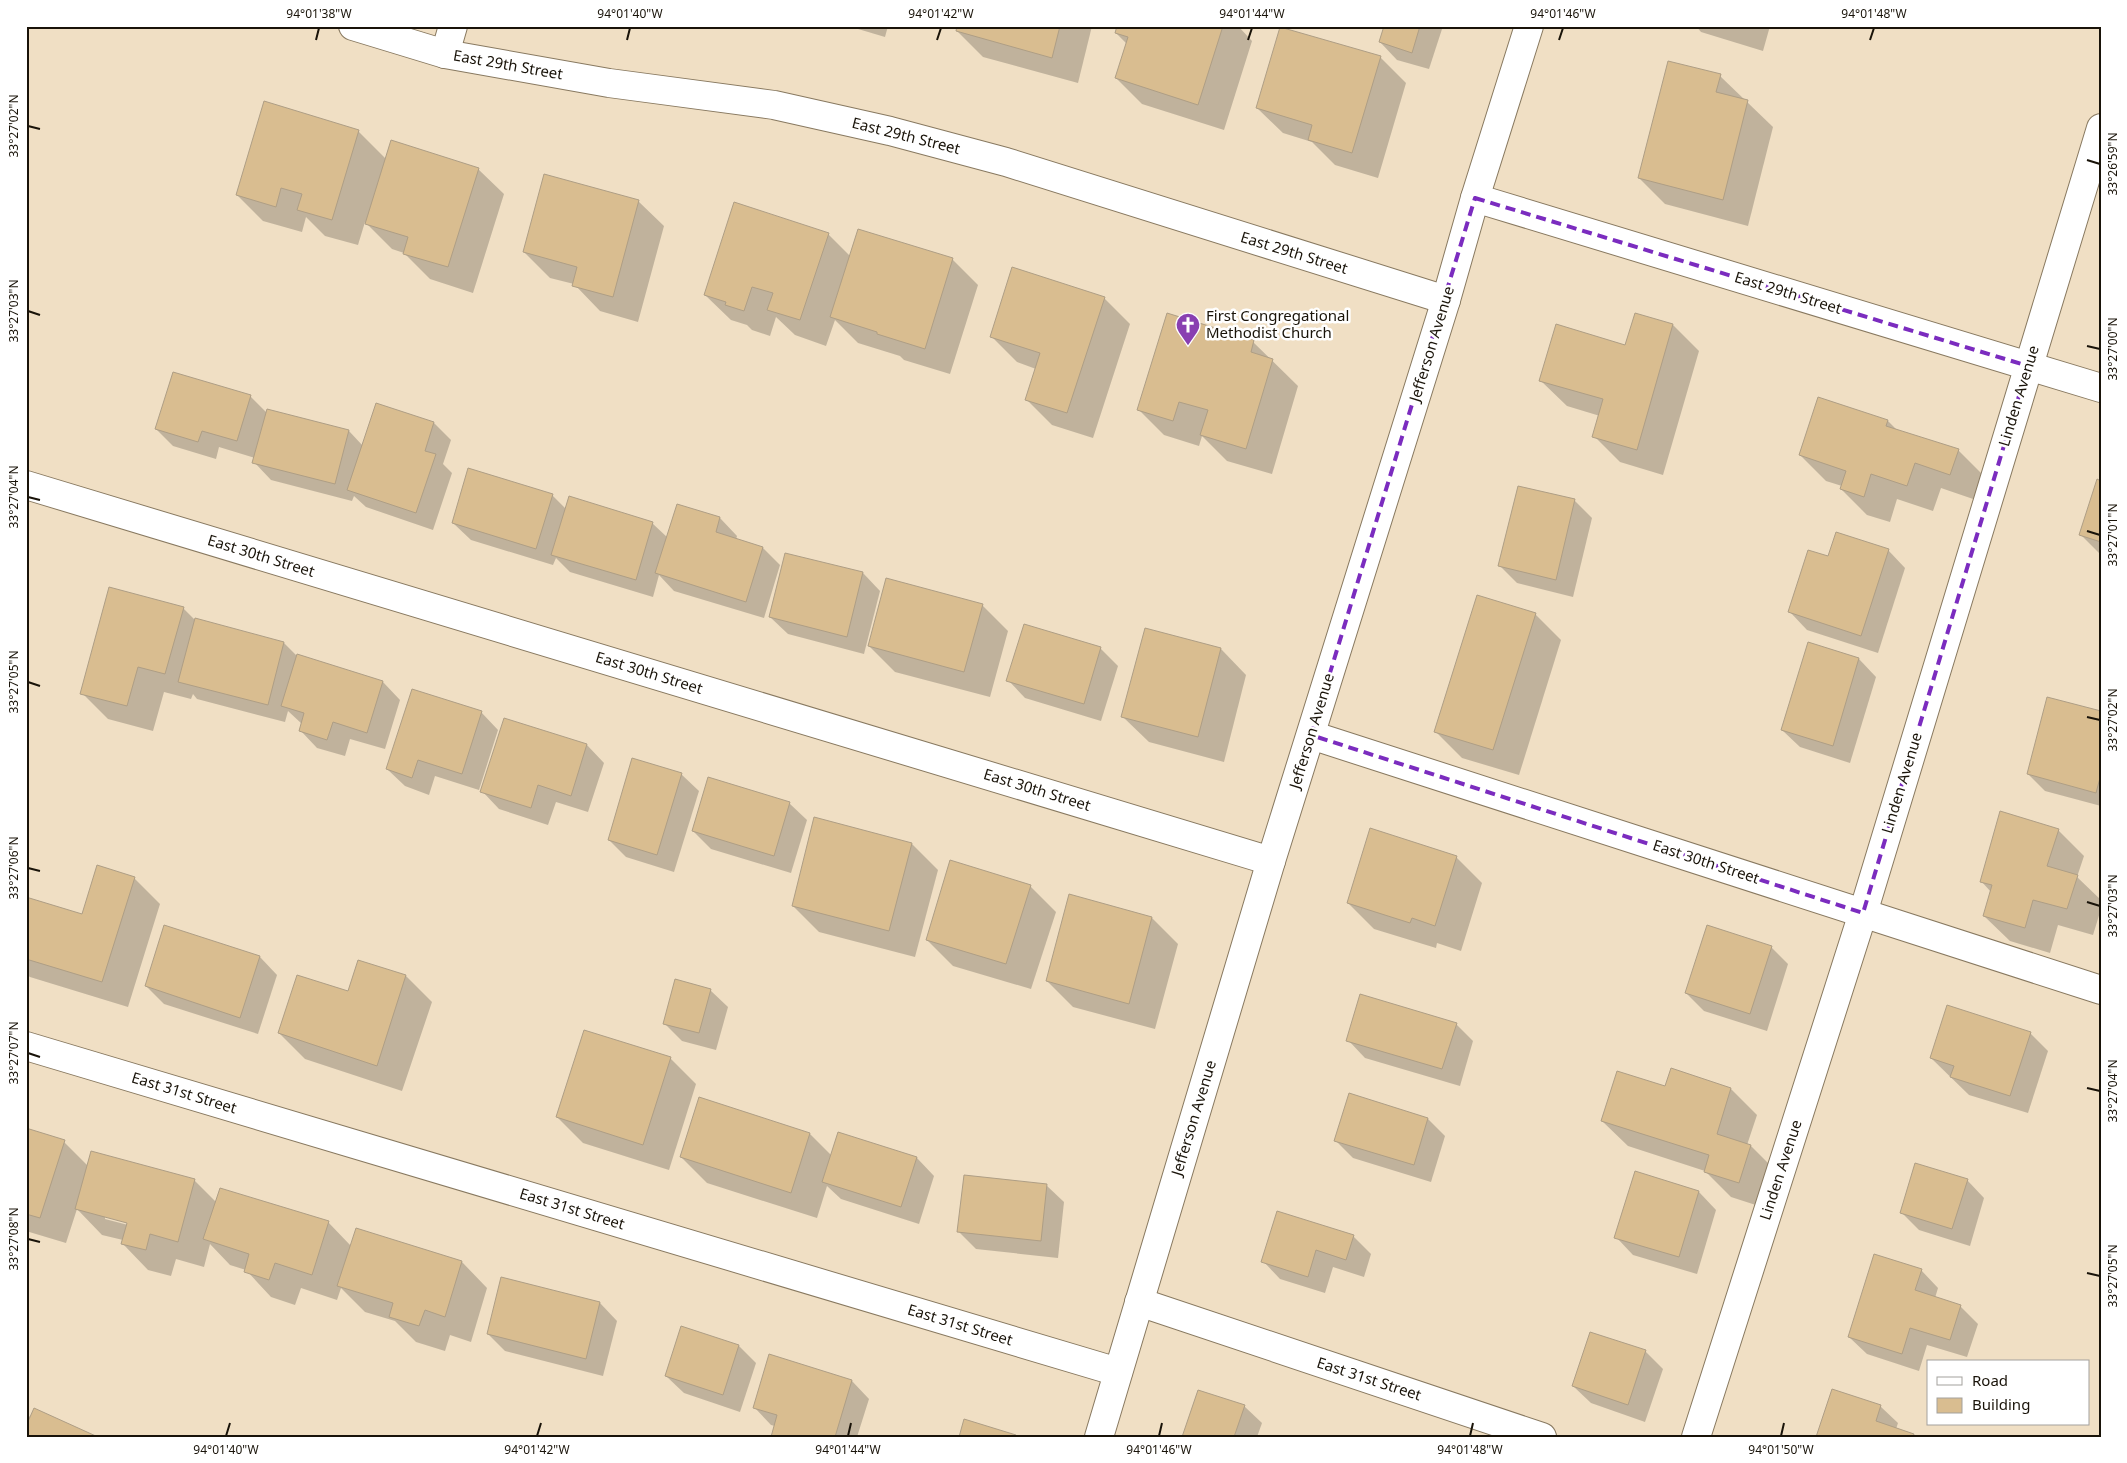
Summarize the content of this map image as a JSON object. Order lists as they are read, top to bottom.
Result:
{
  "streets": {
    "street": [
      "East 29th Street",
      "Jefferson Avenue",
      "Linden Avenue",
      "East 30th Street",
      "East 31st Street"
    ]
  },
  "crossings": [
    ["East 29th Street", "Jefferson Avenue"],
    ["East 29th Street", "Linden Avenue"],
    ["Jefferson Avenue", "East 30th Street"],
    ["Jefferson Avenue", "East 31st Street"],
    ["Linden Avenue", "East 30th Street"]
  ],
  "places": {
    "church": ["First Congregational Methodist Church"]
  },
  "legend": ["Road", "Building"],
  "coordinates": [
    "94°01'38\"W",
    "94°01'40\"W",
    "94°01'42\"W",
    "94°01'44\"W",
    "94°01'46\"W",
    "94°01'48\"W",
    "33°27'02\"N",
    "33°26'59\"N",
    "33°27'03\"N",
    "33°27'00\"N",
    "33°27'04\"N",
    "33°27'01\"N",
    "33°27'05\"N",
    "33°27'06\"N",
    "33°27'07\"N",
    "33°27'08\"N",
    "94°01'50\"W"
  ]
}
